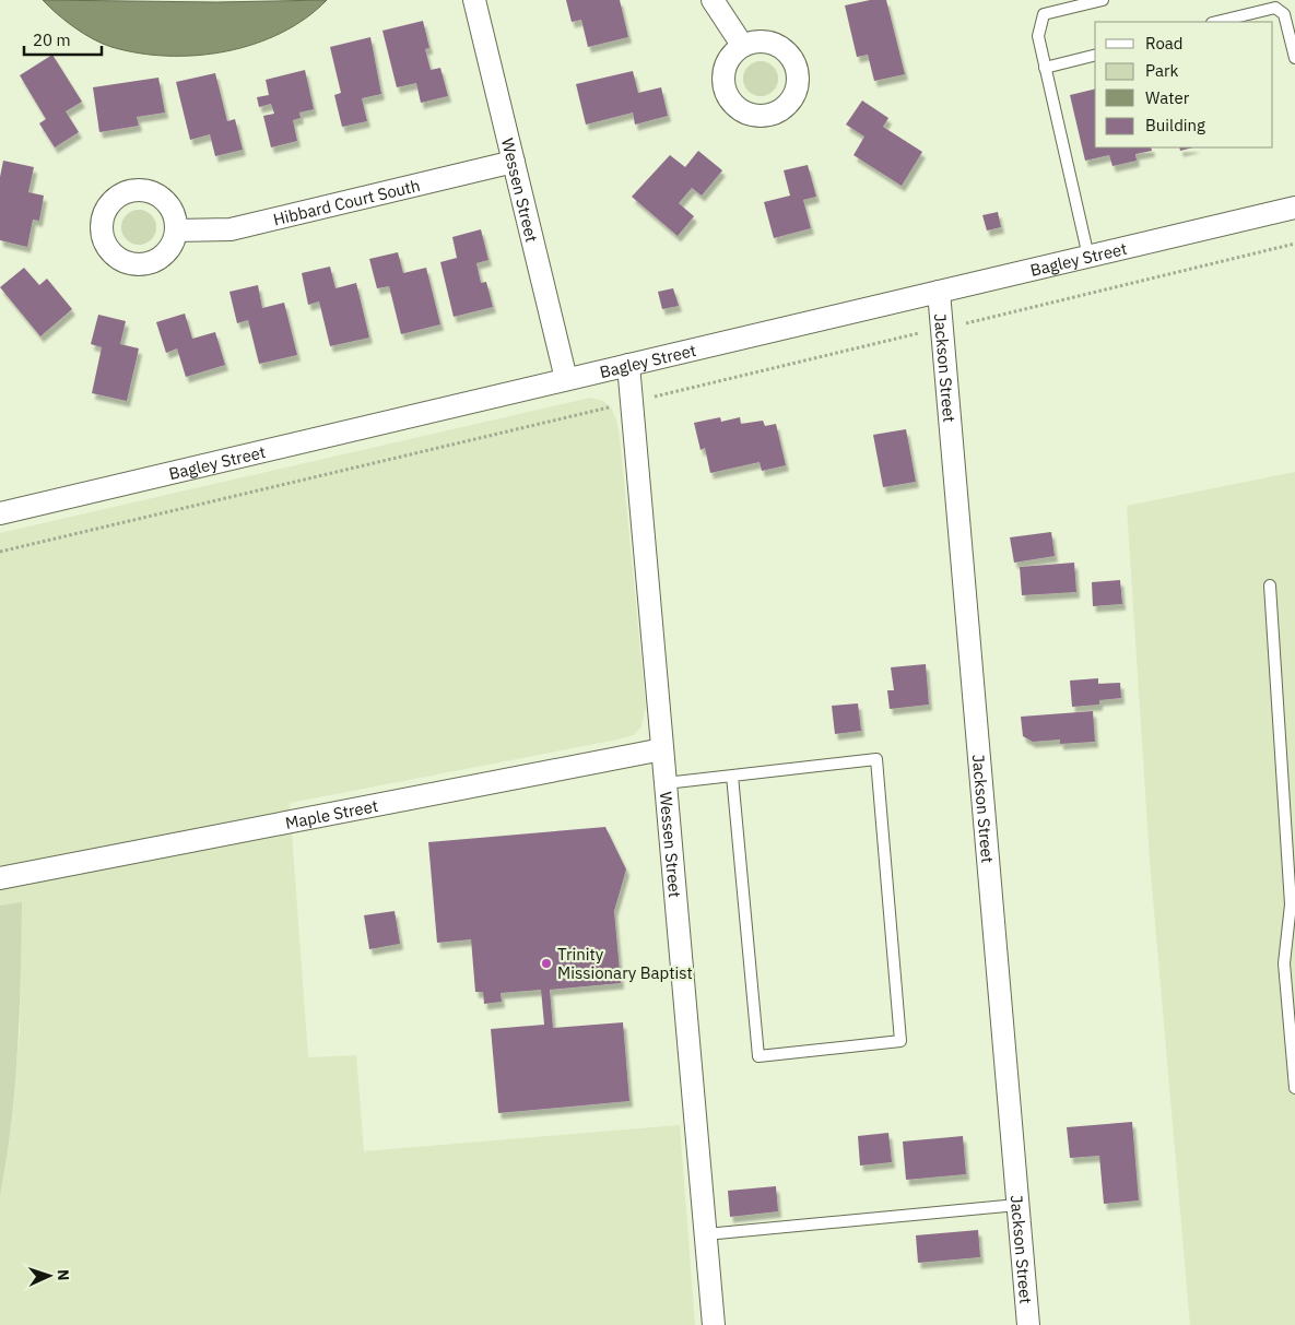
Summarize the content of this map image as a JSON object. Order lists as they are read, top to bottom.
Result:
{
  "streets": {
    "street": [
      "Wessen Street",
      "Hibbard Court South",
      "Bagley Street",
      "Jackson Street",
      "Maple Street"
    ]
  },
  "crossings": [
    ["Wessen Street", "Hibbard Court South"],
    ["Wessen Street", "Bagley Street"],
    ["Wessen Street", "Maple Street"],
    ["Bagley Street", "Jackson Street"]
  ],
  "places": ["Trinity Missionary Baptist"],
  "legend": [
    "Road",
    "Park",
    "Water",
    "Building"
  ],
  "scale_bar": "20 m",
  "north": "right"
}
